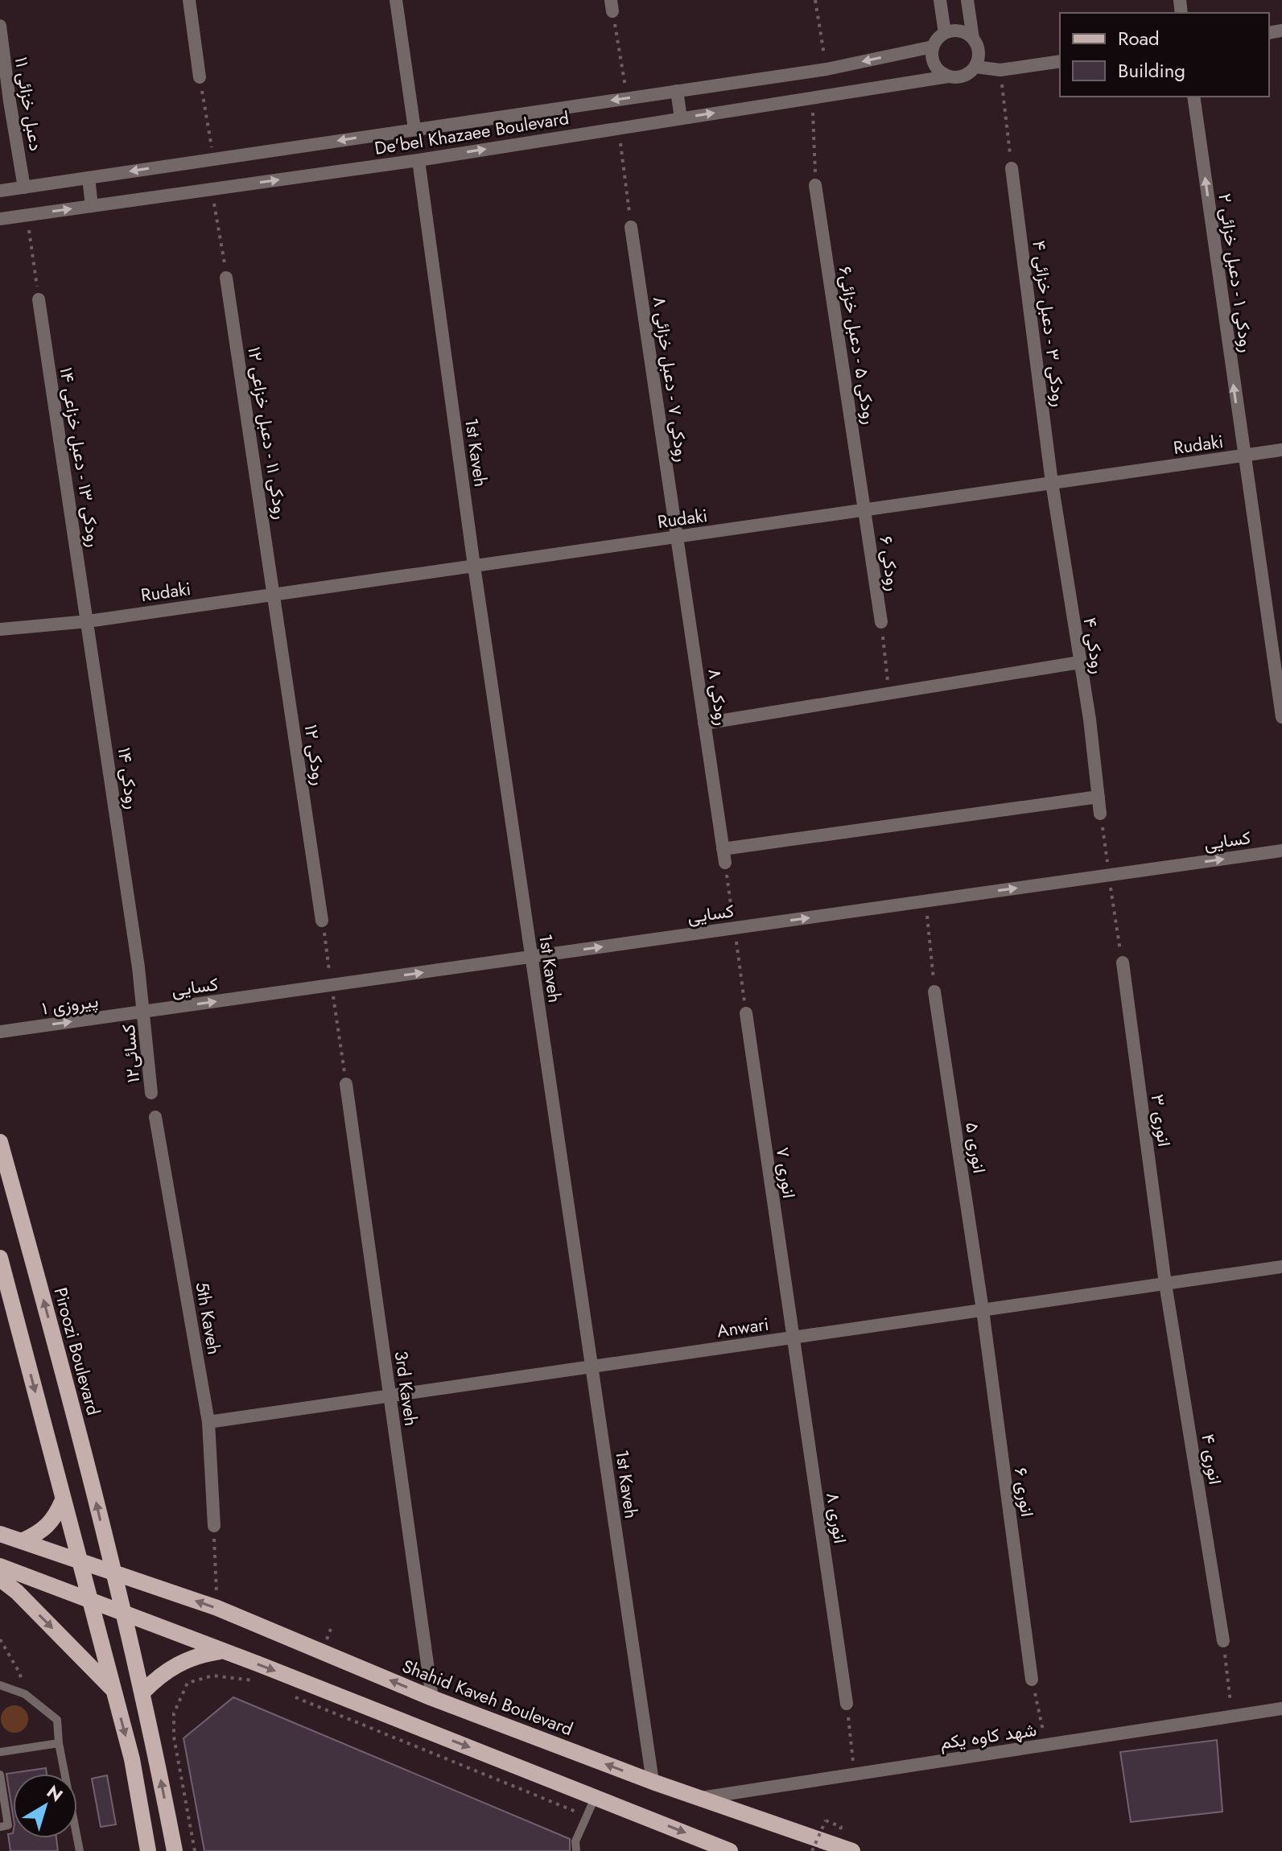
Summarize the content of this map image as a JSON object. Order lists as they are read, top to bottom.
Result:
{
  "streets": {
    "main road": ["Piroozi Boulevard", "Shahid Kaveh Boulevard"],
    "street": [
      "دعبل خزائی ۱۱",
      "De'bel Khazaee Boulevard",
      "رودکی ۱ - دعبل خزائی ۲",
      "رودکی ۳ - دعبل خزائی ۴",
      "رودکی ۵ - دعبل خزائی۶",
      "رودکی ۷ - دعبل خزائی ۸",
      "رودکی ۱۱ - دعبل خزاعی ۱۲",
      "Rudaki",
      "1st Kaveh",
      "رودکی ۱۳ - دعبل خزاعی ۱۴",
      "رودکی ۶",
      "رودکی ۴",
      "رودکی ۸",
      "رودکی ۱۲",
      "رودکی ۱۴",
      "کسایی",
      "پیروزی ۱",
      "کسائی۱۲",
      "انوری ۳",
      "انوری ۵",
      "انوری ۷",
      "5th Kaveh",
      "Anwari",
      "3rd Kaveh",
      "انوری ۴",
      "انوری ۶",
      "انوری ۸",
      "شهد کاوه یکم"
    ]
  },
  "crossings": [
    ["دعبل خزائی ۱۱", "De'bel Khazaee Boulevard"],
    ["De'bel Khazaee Boulevard", "1st Kaveh"],
    ["رودکی ۱ - دعبل خزائی ۲", "Rudaki"],
    ["رودکی ۳ - دعبل خزائی ۴", "Rudaki"],
    ["رودکی ۳ - دعبل خزائی ۴", "رودکی ۴"],
    ["رودکی ۵ - دعبل خزائی۶", "Rudaki"],
    ["رودکی ۵ - دعبل خزائی۶", "رودکی ۶"],
    ["رودکی ۷ - دعبل خزائی ۸", "Rudaki"],
    ["رودکی ۷ - دعبل خزائی ۸", "رودکی ۸"],
    ["رودکی ۱۱ - دعبل خزاعی ۱۲", "Rudaki"],
    ["رودکی ۱۱ - دعبل خزاعی ۱۲", "رودکی ۱۲"],
    ["Rudaki", "1st Kaveh"],
    ["Rudaki", "رودکی ۱۳ - دعبل خزاعی ۱۴"],
    ["Rudaki", "رودکی ۶"],
    ["Rudaki", "رودکی ۴"],
    ["Rudaki", "رودکی ۸"],
    ["Rudaki", "رودکی ۱۲"],
    ["Rudaki", "رودکی ۱۴"],
    ["1st Kaveh", "کسایی"],
    ["1st Kaveh", "Anwari"],
    ["1st Kaveh", "Shahid Kaveh Boulevard"],
    ["رودکی ۱۳ - دعبل خزاعی ۱۴", "رودکی ۱۴"],
    ["رودکی ۱۴", "کسایی"],
    ["رودکی ۱۴", "پیروزی ۱"],
    ["رودکی ۱۴", "کسائی۱۲"],
    ["کسایی", "پیروزی ۱"],
    ["کسایی", "کسائی۱۲"],
    ["پیروزی ۱", "کسائی۱۲"],
    ["انوری ۳", "Anwari"],
    ["انوری ۳", "انوری ۴"],
    ["انوری ۵", "Anwari"],
    ["انوری ۵", "انوری ۶"],
    ["انوری ۷", "Anwari"],
    ["انوری ۷", "انوری ۸"],
    ["5th Kaveh", "Anwari"],
    ["Anwari", "3rd Kaveh"],
    ["Anwari", "انوری ۴"],
    ["Anwari", "انوری ۶"],
    ["Anwari", "انوری ۸"],
    ["Piroozi Boulevard", "Shahid Kaveh Boulevard"],
    ["3rd Kaveh", "Shahid Kaveh Boulevard"],
    ["Shahid Kaveh Boulevard", "شهد کاوه یکم"]
  ],
  "one_way": ["رودکی ۱ - دعبل خزائی ۲", "پیروزی ۱"],
  "legend": ["Road", "Building"],
  "north": "top right"
}
